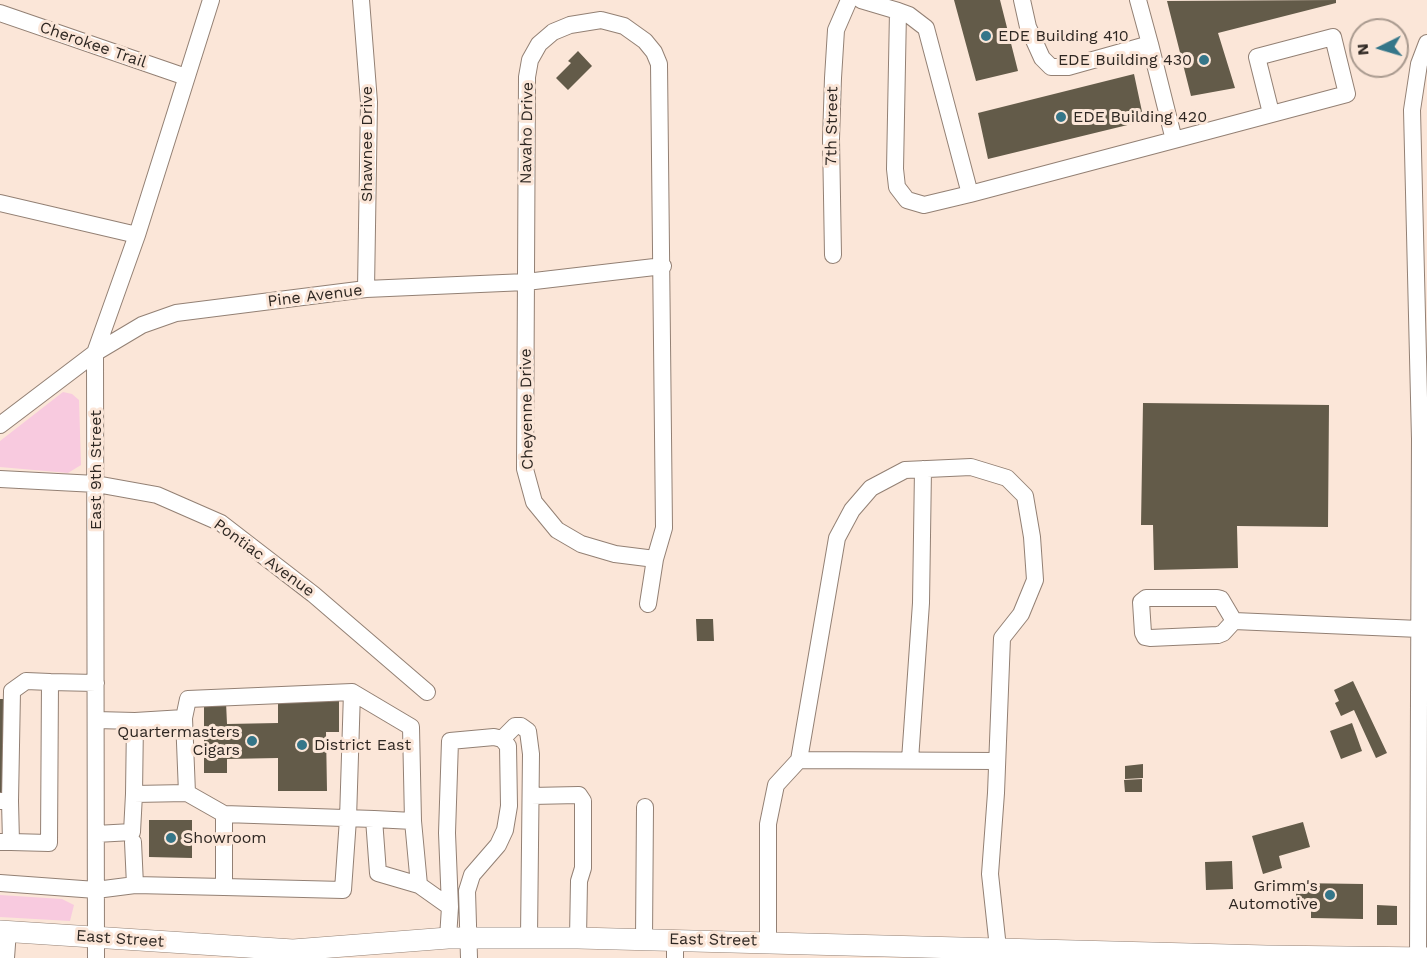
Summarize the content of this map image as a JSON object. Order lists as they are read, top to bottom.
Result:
{
  "streets": {
    "main road": ["East Street"],
    "street": [
      "Cherokee Trail",
      "7th Street",
      "Navaho Drive",
      "Shawnee Drive",
      "Pine Avenue",
      "Cheyenne Drive",
      "East 9th Street",
      "Pontiac Avenue"
    ]
  },
  "crossings": [
    ["Cherokee Trail", "East 9th Street"],
    ["Navaho Drive", "Pine Avenue"],
    ["Navaho Drive", "Cheyenne Drive"],
    ["Shawnee Drive", "Pine Avenue"],
    ["Pine Avenue", "Cheyenne Drive"],
    ["Pine Avenue", "East 9th Street"],
    ["East 9th Street", "Pontiac Avenue"],
    ["East 9th Street", "East Street"]
  ],
  "places": [
    "EDE Building 410",
    "EDE Building 430",
    "EDE Building 420",
    "Quartermasters Cigars",
    "District East",
    "Showroom",
    "Grimm's Automotive"
  ],
  "north": "left"
}
